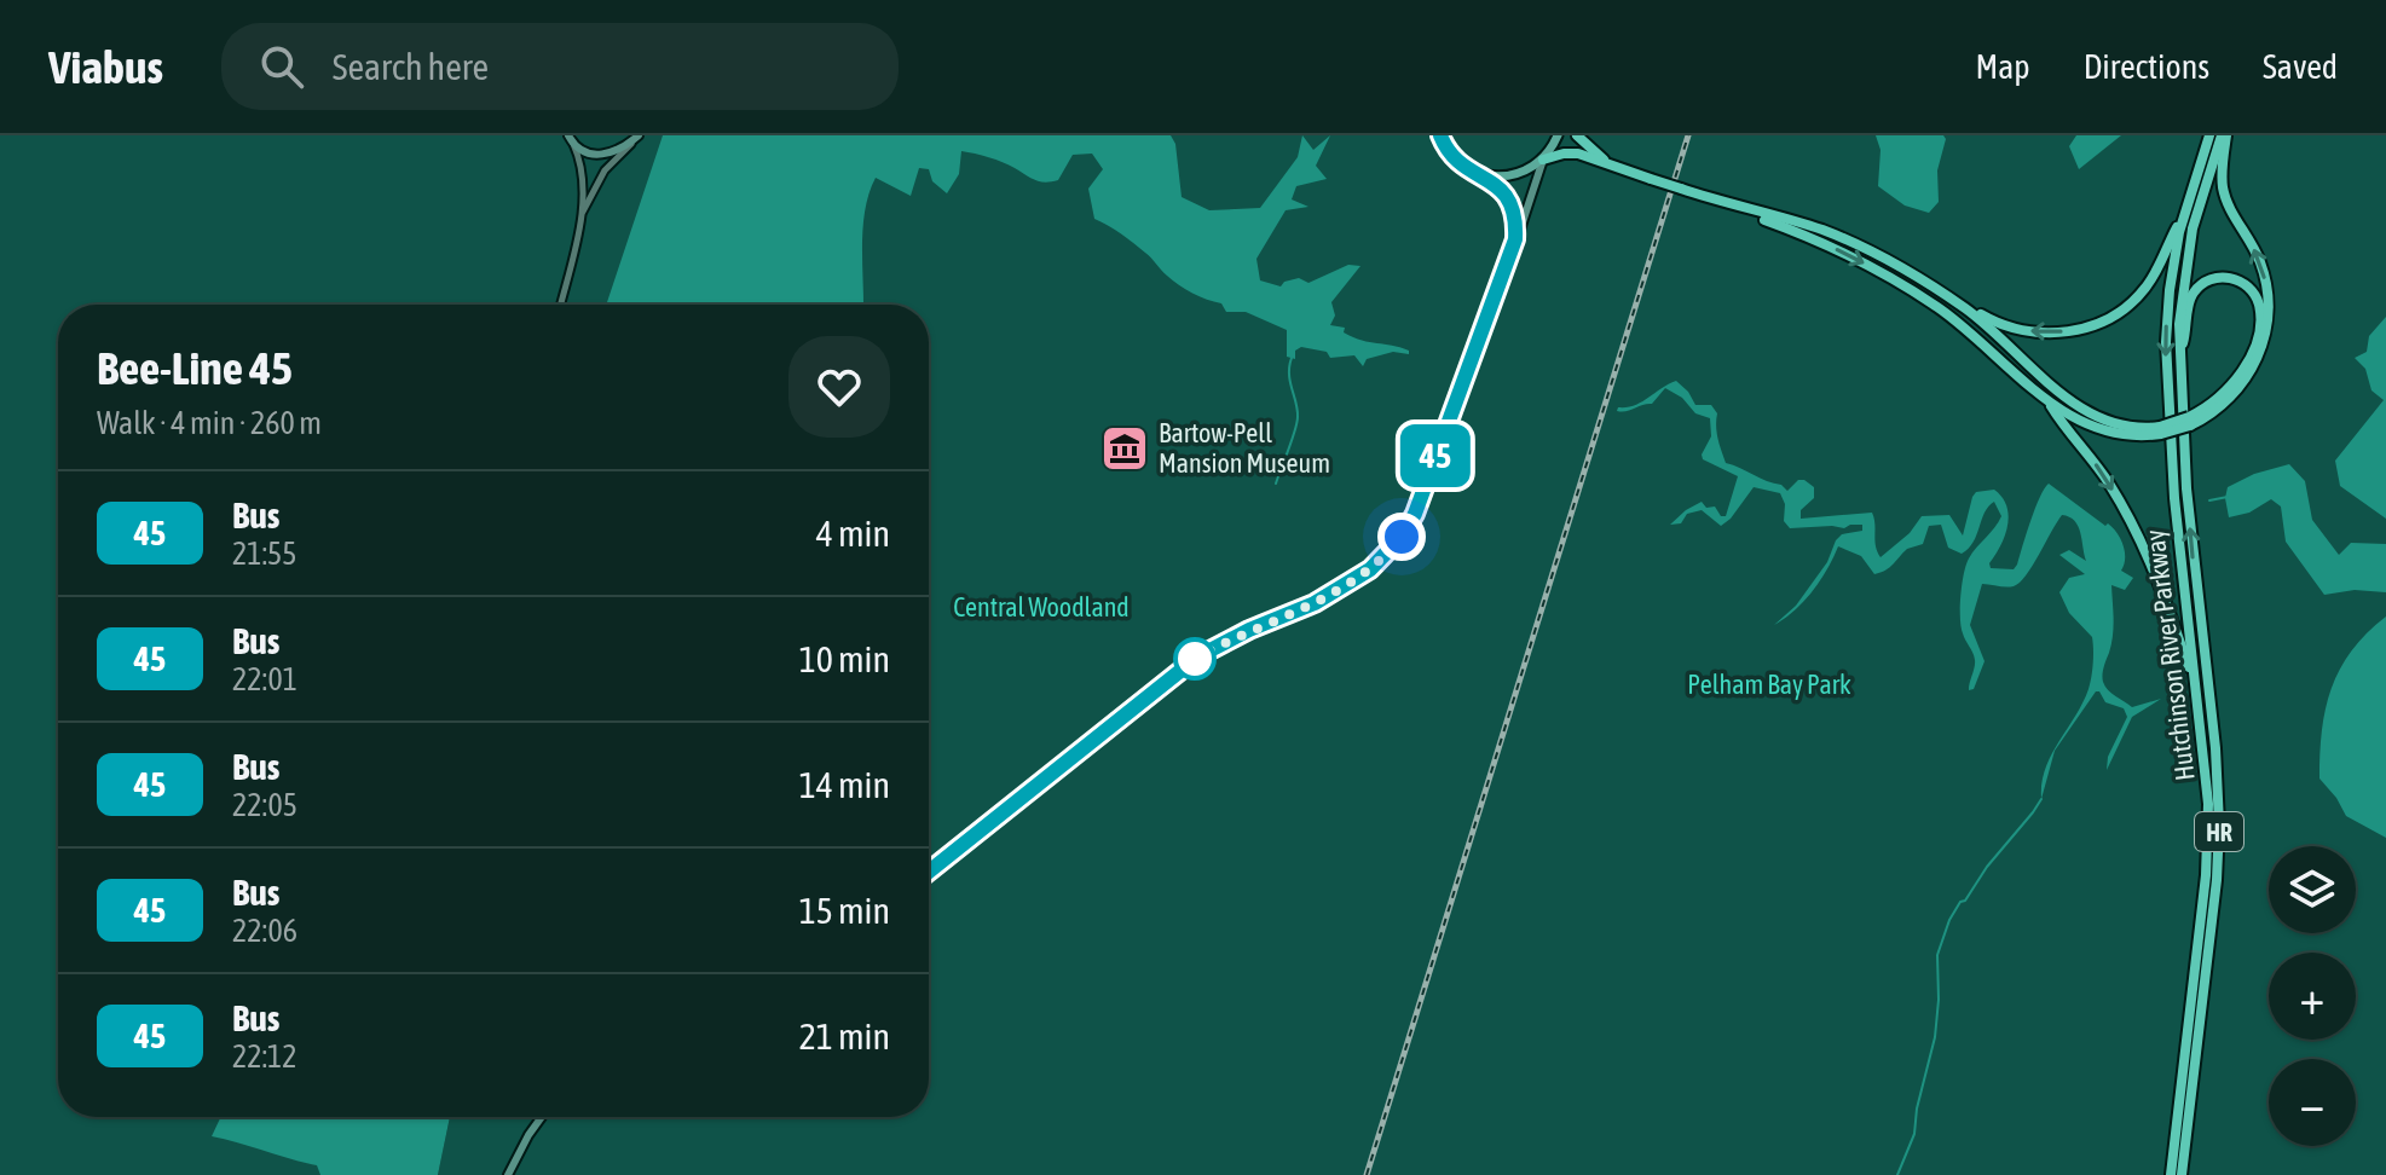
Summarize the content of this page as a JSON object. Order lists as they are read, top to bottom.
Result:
{
  "streets": {
    "highway": ["Hutchinson River Parkway", "HR"]
  },
  "parks": ["Central Woodland", "Pelham Bay Park"],
  "places": {
    "museum": ["Bartow-Pell Mansion Museum"]
  },
  "lines": ["bus line 45"],
  "page": {
    "header": "Viabus",
    "search": "Search here",
    "nav": ["Map", "Directions", "Saved"],
    "on_map": "45",
    "heading": ["Bee-Line 45", "Walk · 4 min · 260 m"],
    "list": [
      {
        "mark": "45",
        "name": "Bus",
        "note": "21:55",
        "value": "4 min"
      },
      {
        "mark": "45",
        "name": "Bus",
        "note": "22:01",
        "value": "10 min"
      },
      {
        "mark": "45",
        "name": "Bus",
        "note": "22:05",
        "value": "14 min"
      },
      {
        "mark": "45",
        "name": "Bus",
        "note": "22:06",
        "value": "15 min"
      },
      {
        "mark": "45",
        "name": "Bus",
        "note": "22:12",
        "value": "21 min"
      }
    ],
    "map_buttons": ["+", "−"]
  }
}
